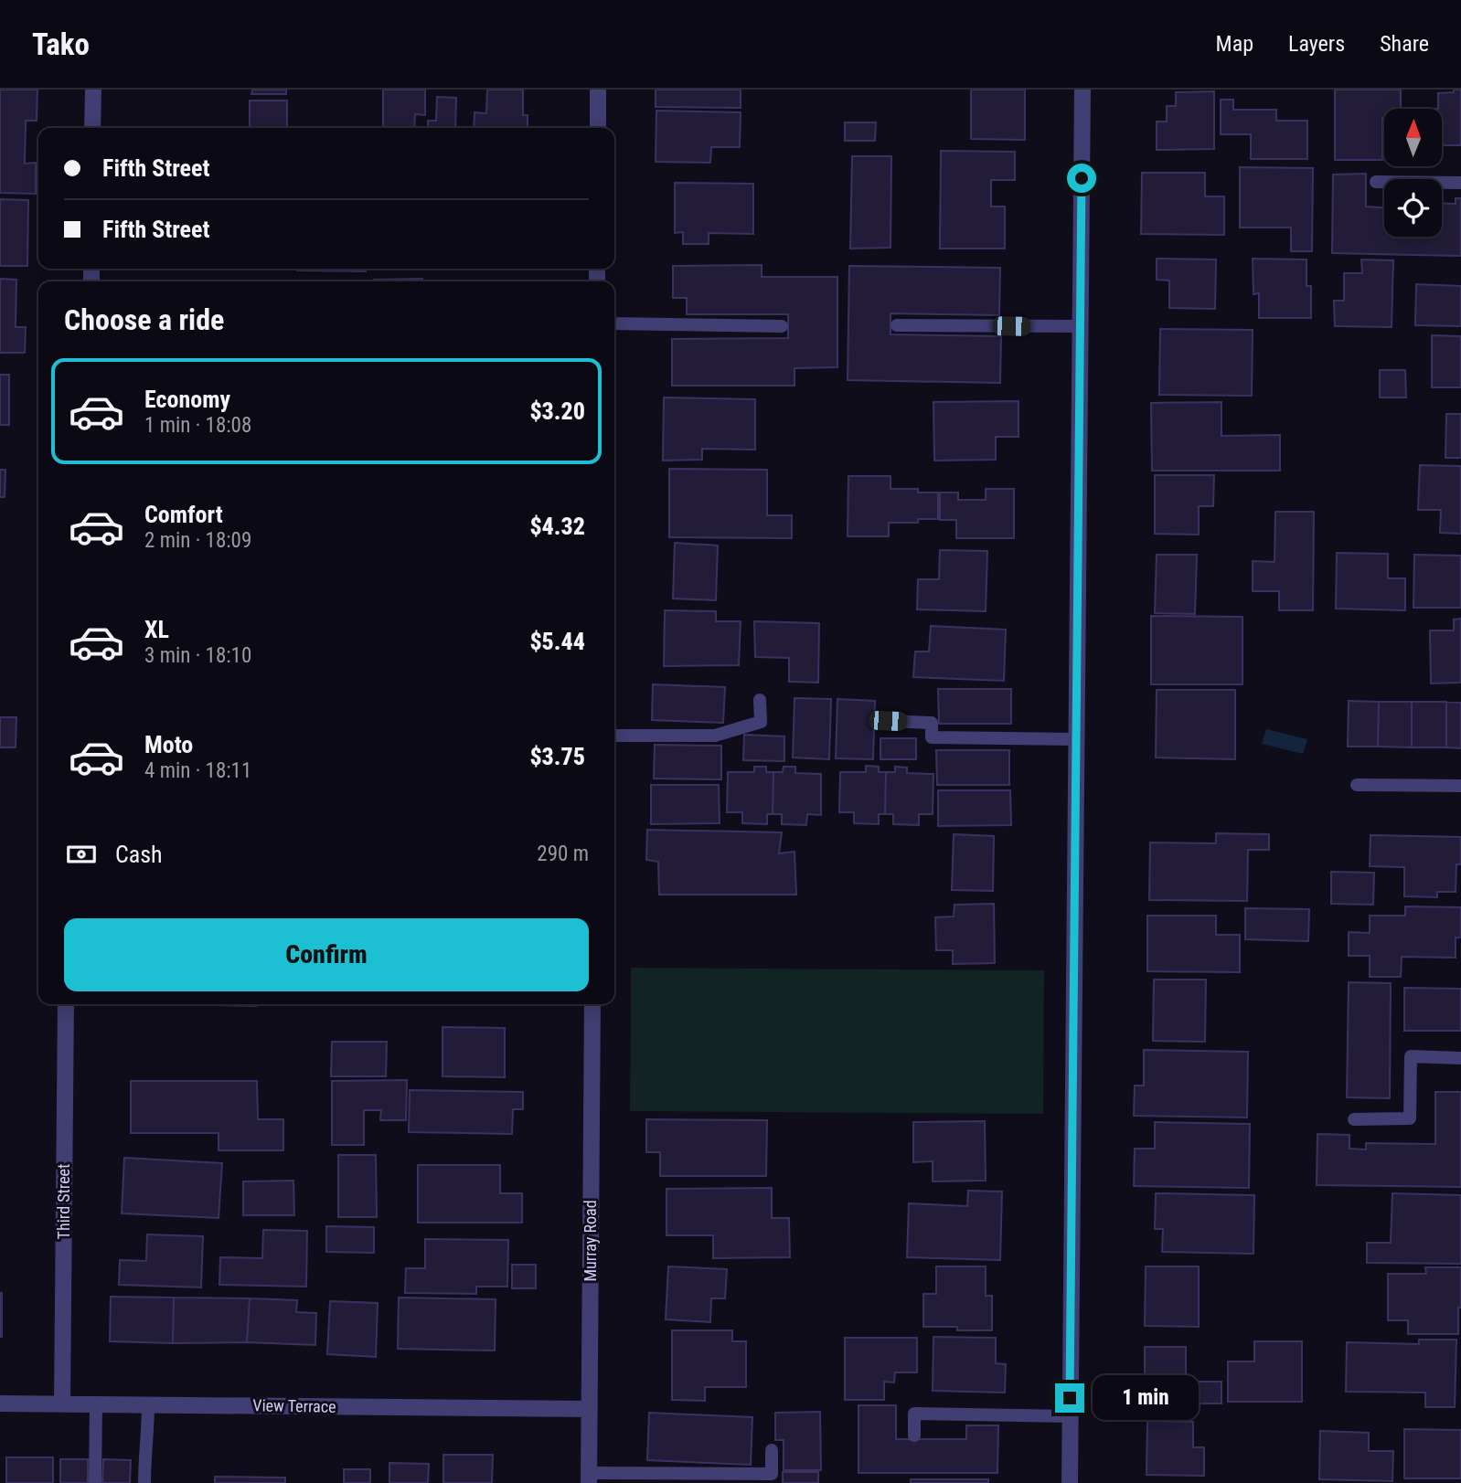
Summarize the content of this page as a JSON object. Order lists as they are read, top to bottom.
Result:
{
  "streets": {
    "street": ["Third Street", "Murray Road", "View Terrace"]
  },
  "crossings": [
    ["Third Street", "View Terrace"],
    ["Murray Road", "View Terrace"]
  ],
  "north": "top",
  "page": {
    "header": "Tako",
    "nav": ["Map", "Layers", "Share"],
    "banner": ["Fifth Street", "Fifth Street"],
    "heading": "Choose a ride",
    "list": [
      {
        "name": "Economy",
        "note": "1 min · 18:08",
        "value": "$3.20"
      },
      {
        "name": "Comfort",
        "note": "2 min · 18:09",
        "value": "$4.32"
      },
      {
        "name": "XL",
        "note": "3 min · 18:10",
        "value": "$5.44"
      },
      {
        "name": "Moto",
        "note": "4 min · 18:11",
        "value": "$3.75"
      }
    ],
    "pay": ["Cash", "290 m"],
    "buttons": "Confirm",
    "bubble": "1 min"
  }
}
